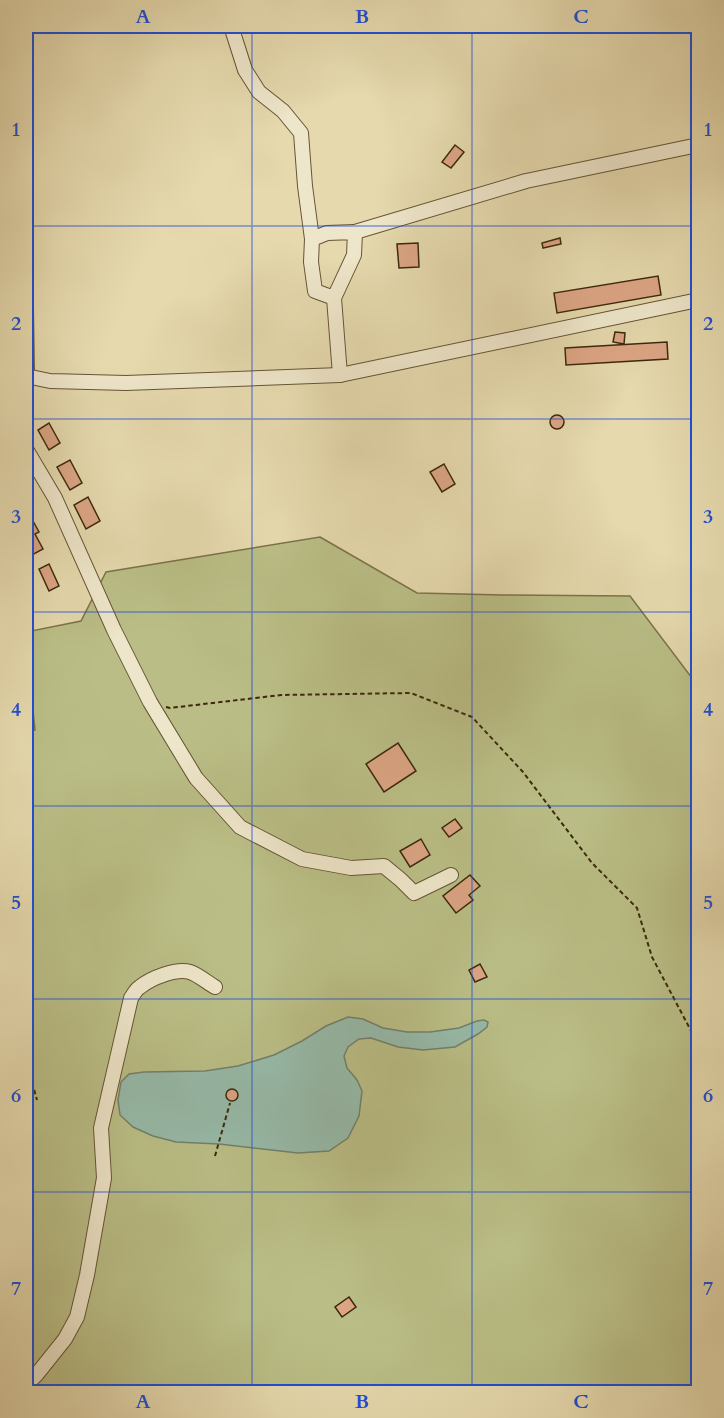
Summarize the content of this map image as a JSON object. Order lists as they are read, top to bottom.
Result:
{
  "grid": {
    "columns": ["A", "B", "C"],
    "rows": [
      "1",
      "2",
      "3",
      "4",
      "5",
      "6",
      "7"
    ]
  }
}
